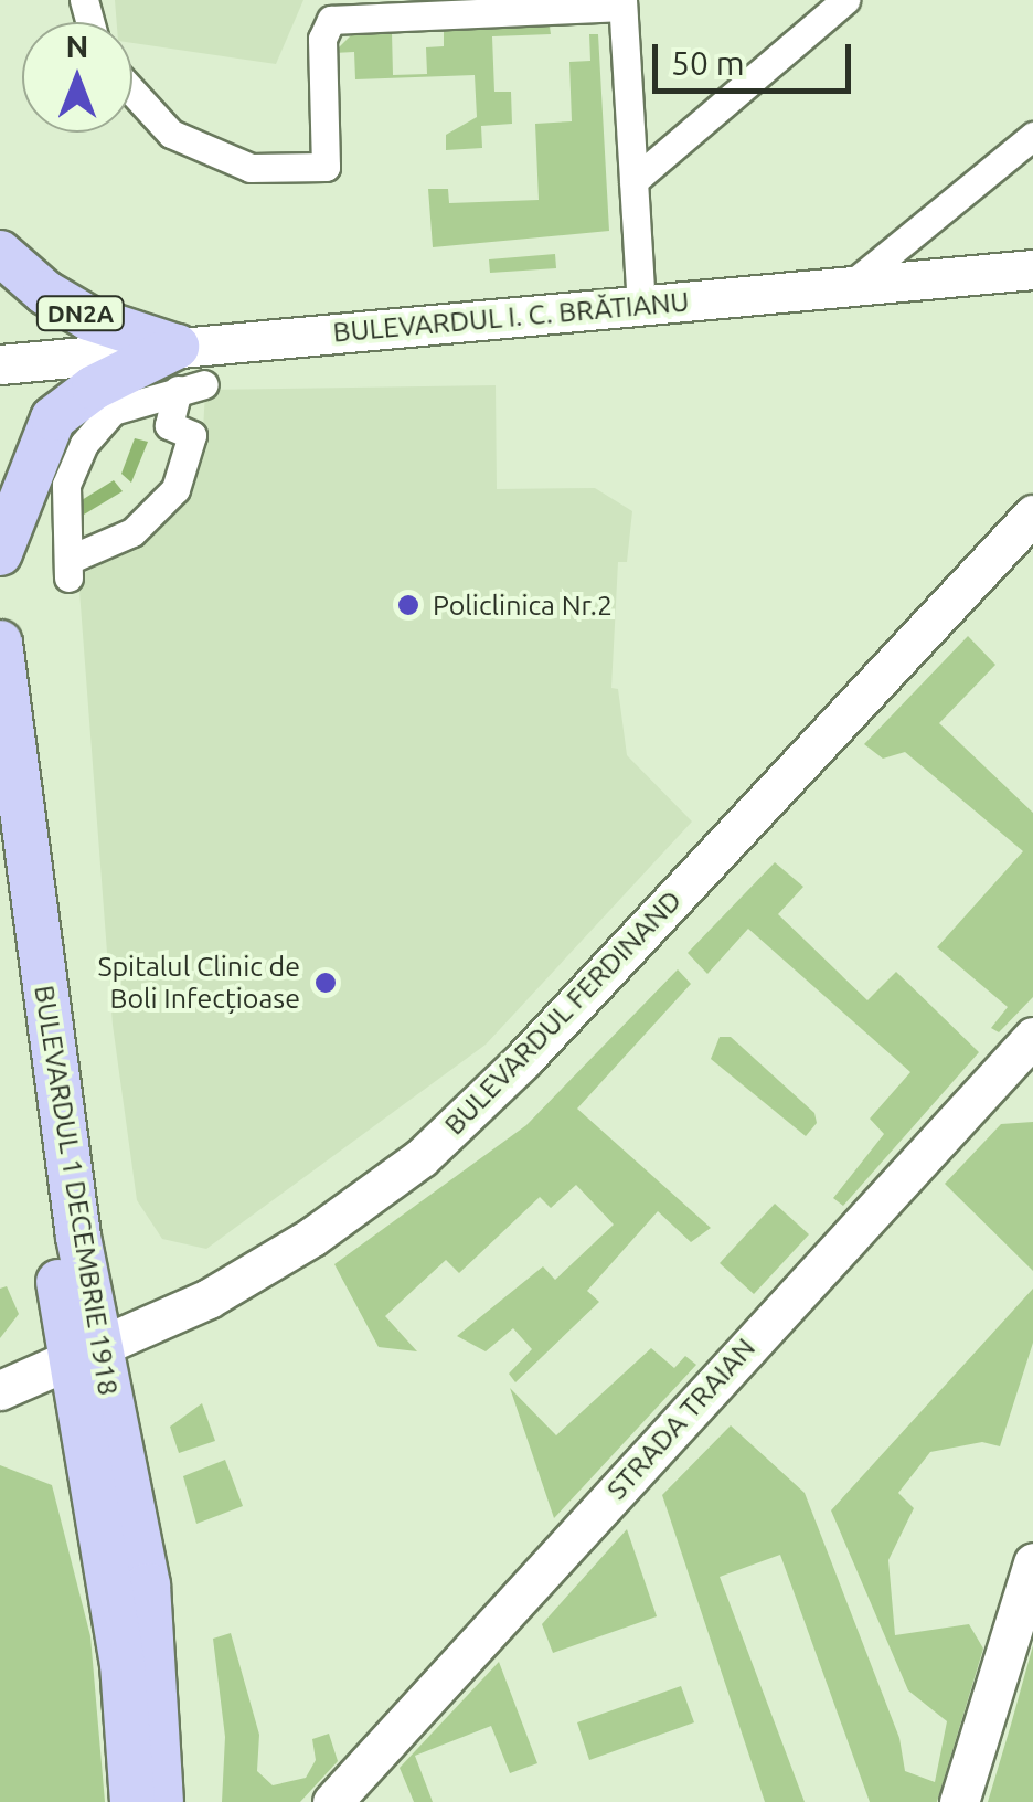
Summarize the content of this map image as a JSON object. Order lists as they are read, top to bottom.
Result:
{
  "streets": {
    "main road": [
      "DN2A",
      "BULEVARDUL I. C. BRĂTIANU",
      "BULEVARDUL FERDINAND",
      "BULEVARDUL 1 DECEMBRIE 1918",
      "STRADA TRAIAN"
    ]
  },
  "crossings": [
    ["DN2A", "BULEVARDUL I. C. BRĂTIANU"],
    ["BULEVARDUL FERDINAND", "BULEVARDUL 1 DECEMBRIE 1918"]
  ],
  "places": ["Policlinica Nr.2", "Spitalul Clinic de Boli Infecțioase"],
  "scale_bar": "50 m",
  "north": "top"
}
